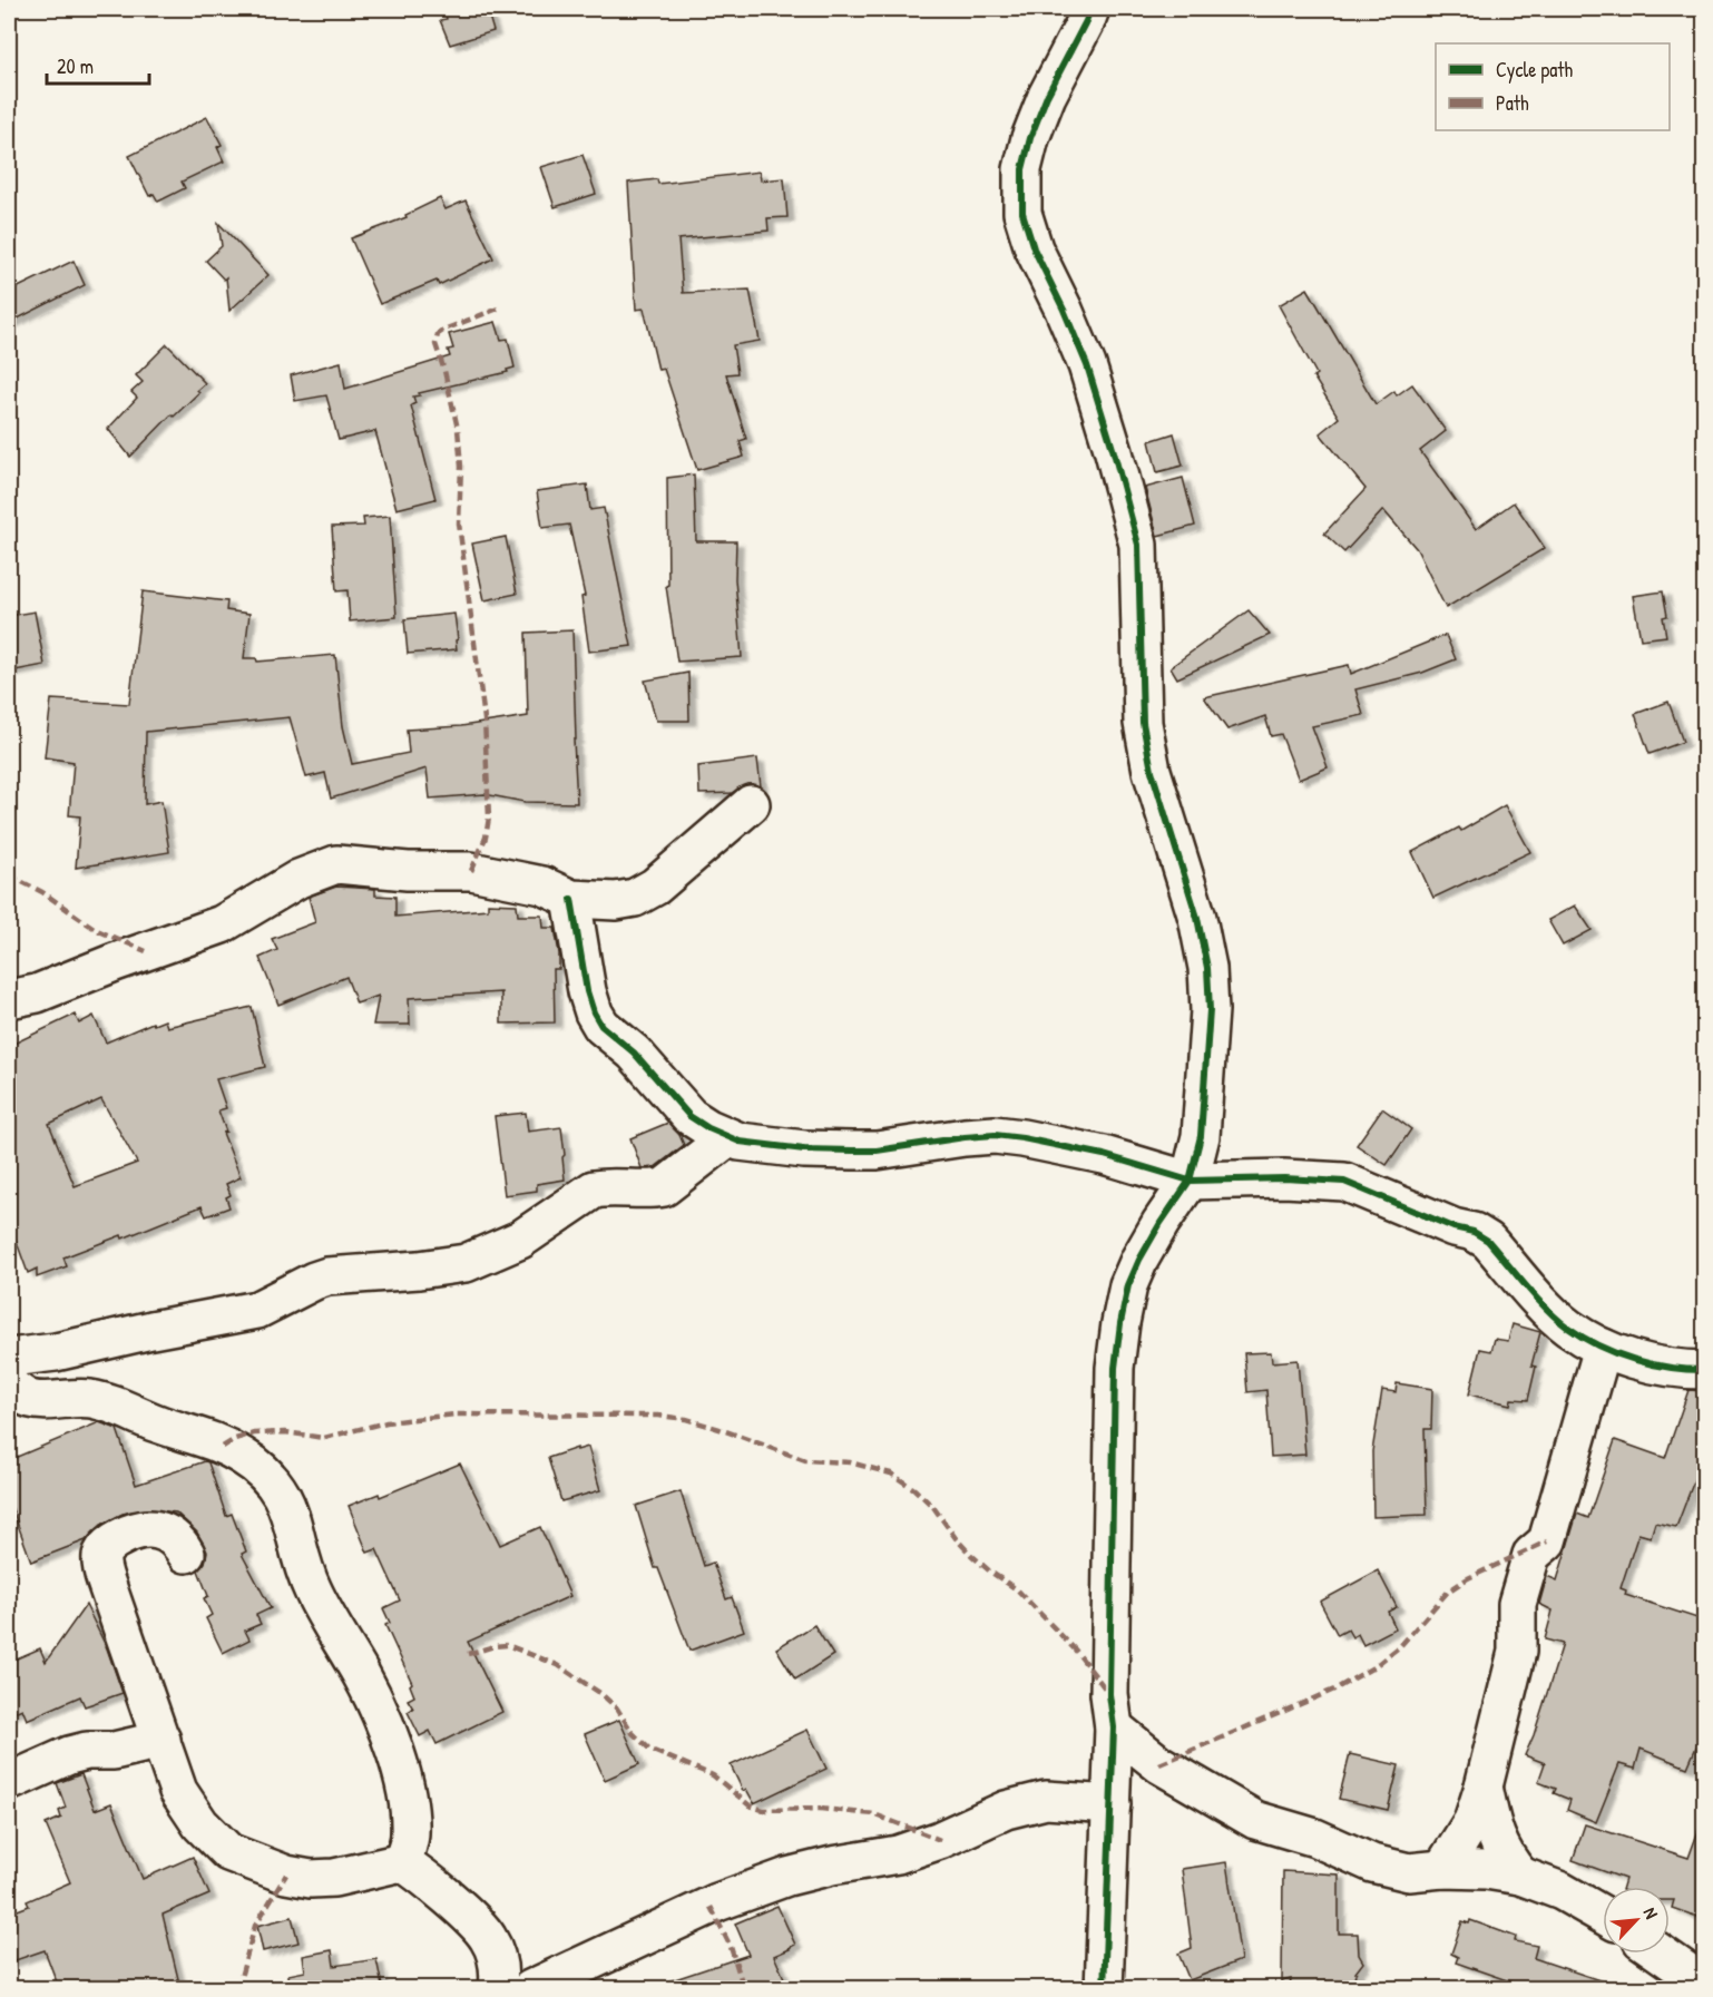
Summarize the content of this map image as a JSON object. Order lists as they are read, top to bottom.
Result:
{
  "legend": ["Cycle path", "Path"],
  "scale_bar": "20 m",
  "north": "top right"
}
